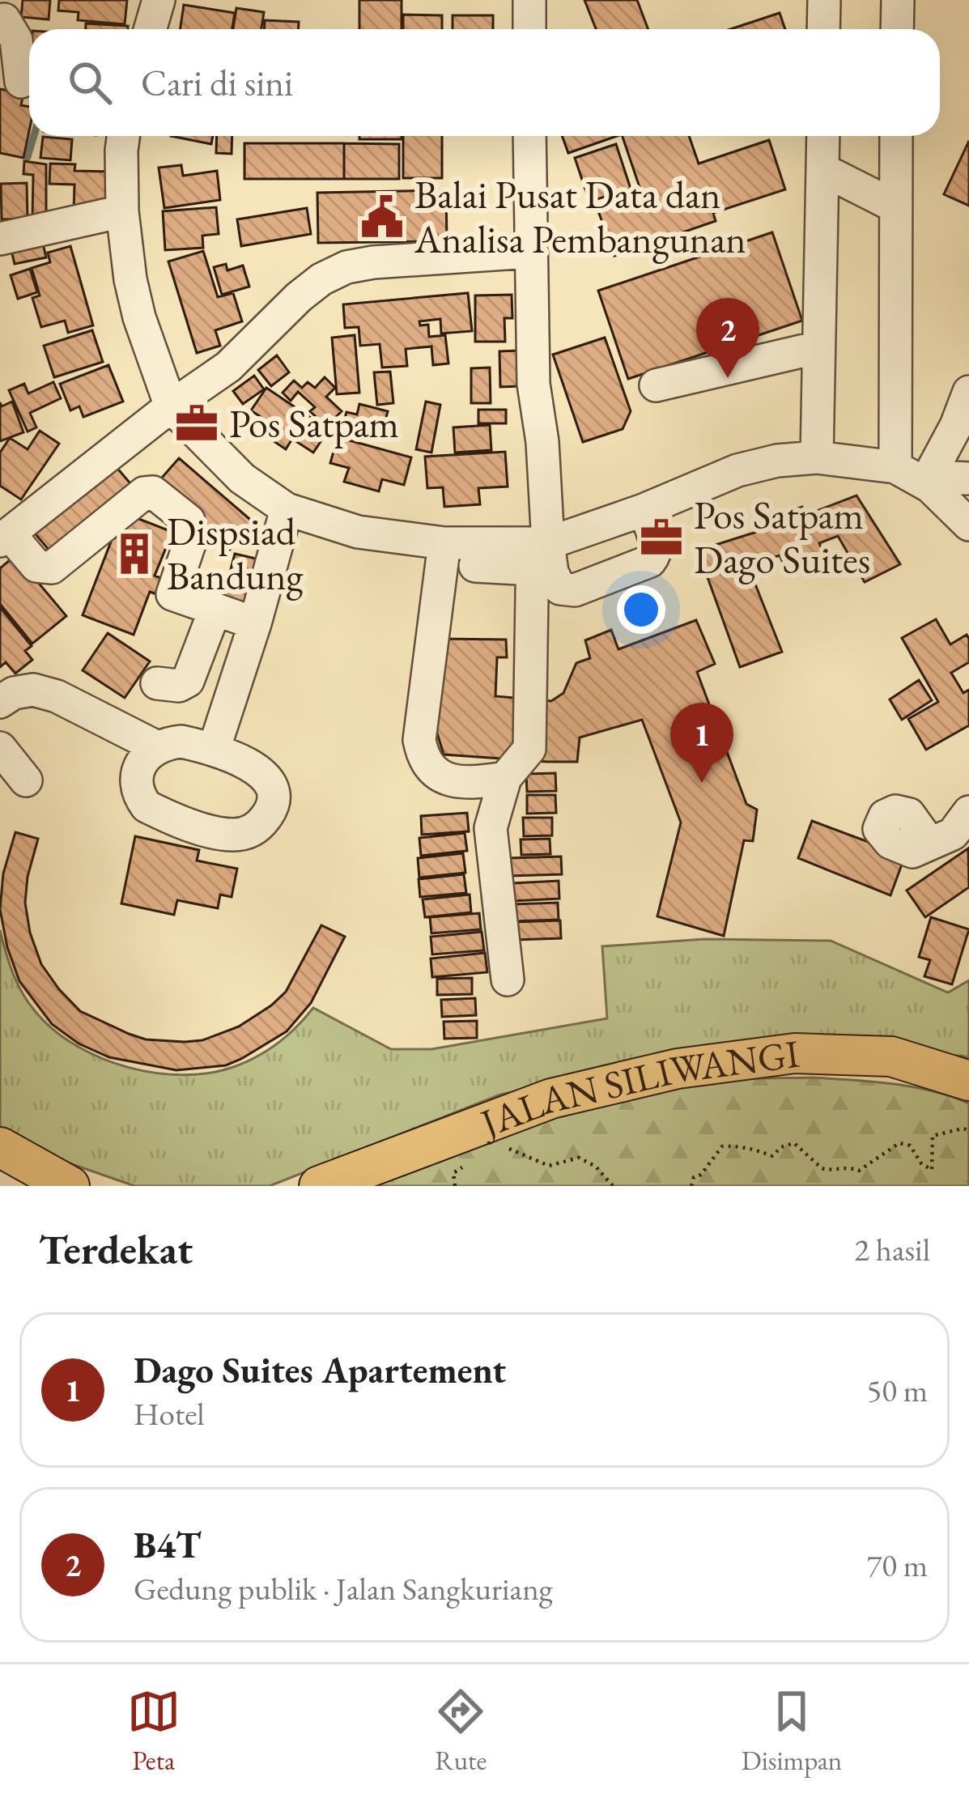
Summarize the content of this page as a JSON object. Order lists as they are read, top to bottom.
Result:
{
  "streets": {
    "main road": ["JALAN SILIWANGI"]
  },
  "places": {
    "public building": ["Balai Pusat Data dan Analisa Pembangunan"],
    "office": ["Pos Satpam", "Pos Satpam Dago Suites"],
    "building": ["Dispsiad Bandung"]
  },
  "page": {
    "search": "Cari di sini",
    "pins": ["2", "1"],
    "heading": ["Terdekat", "2 hasil"],
    "list": [
      {
        "mark": "1",
        "name": "Dago Suites Apartement",
        "note": "Hotel",
        "value": "50 m"
      },
      {
        "mark": "2",
        "name": "B4T",
        "note": "Gedung publik · Jalan Sangkuriang",
        "value": "70 m"
      }
    ],
    "nav": ["Peta", "Rute", "Disimpan"]
  }
}
